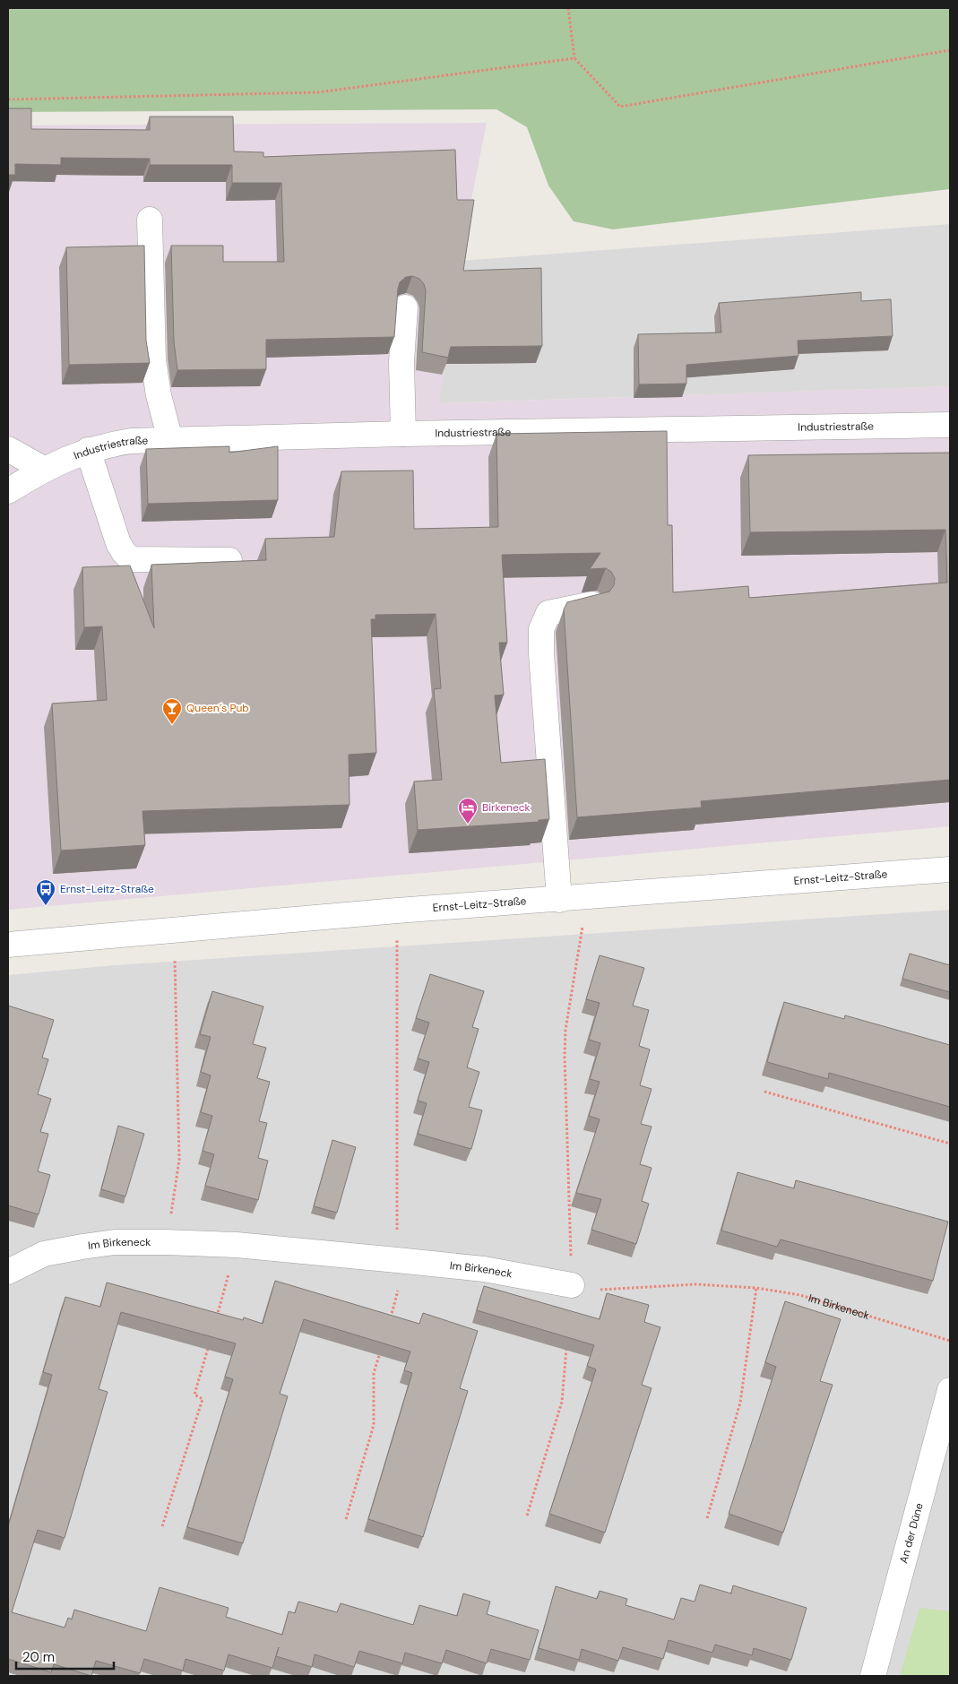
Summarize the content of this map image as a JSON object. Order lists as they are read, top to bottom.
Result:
{
  "streets": {
    "street": [
      "Industriestraße",
      "Ernst-Leitz-Straße",
      "Im Birkeneck",
      "An der Düne"
    ]
  },
  "places": {
    "bar": ["Queen´s Pub"],
    "hotel": ["Birkeneck"],
    "bus stop": ["Ernst-Leitz-Straße"]
  },
  "scale_bar": "20 m"
}
